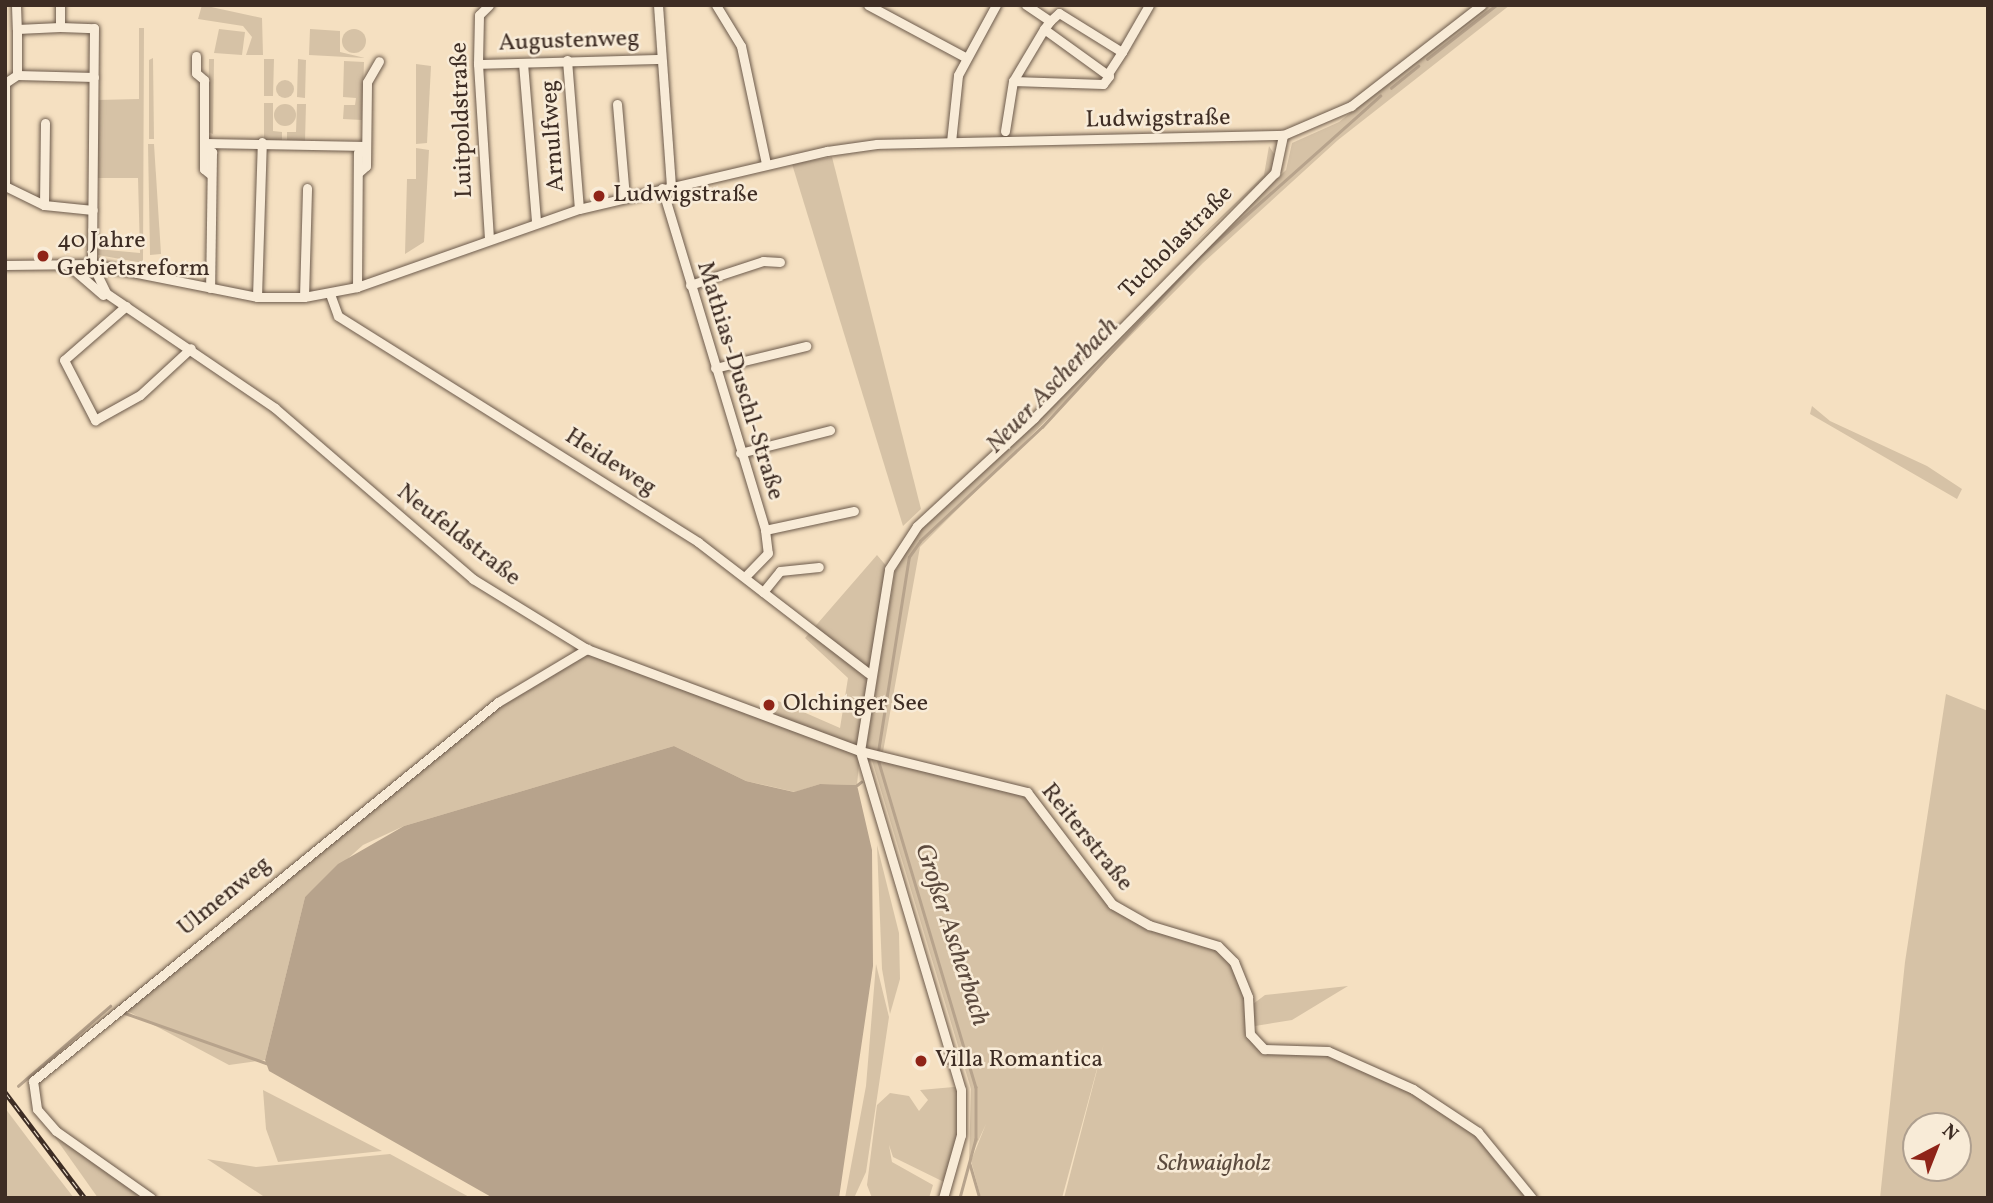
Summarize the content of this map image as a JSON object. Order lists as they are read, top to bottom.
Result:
{
  "streets": {
    "street": [
      "Augustenweg",
      "Luitpoldstraße",
      "Ludwigstraße",
      "Arnulfweg",
      "Tucholastraße",
      "Mathias-Duschl-Straße",
      "Heideweg",
      "Neufeldstraße",
      "Reiterstraße",
      "Ulmenweg"
    ]
  },
  "crossings": [
    ["Augustenweg", "Luitpoldstraße"],
    ["Augustenweg", "Arnulfweg"],
    ["Augustenweg", "Mathias-Duschl-Straße"],
    ["Luitpoldstraße", "Ludwigstraße"],
    ["Ludwigstraße", "Arnulfweg"],
    ["Ludwigstraße", "Tucholastraße"],
    ["Ludwigstraße", "Mathias-Duschl-Straße"],
    ["Ludwigstraße", "Heideweg"],
    ["Ludwigstraße", "Neufeldstraße"],
    ["Tucholastraße", "Heideweg"],
    ["Tucholastraße", "Neufeldstraße"],
    ["Tucholastraße", "Reiterstraße"],
    ["Mathias-Duschl-Straße", "Heideweg"],
    ["Neufeldstraße", "Reiterstraße"],
    ["Neufeldstraße", "Ulmenweg"]
  ],
  "water": ["Neuer Ascherbach", "Großer Ascherbach"],
  "parks": ["Schwaigholz"],
  "places": [
    "Ludwigstraße",
    "40 Jahre Gebietsreform",
    "Olchinger See",
    "Villa Romantica"
  ],
  "north": "top right"
}
